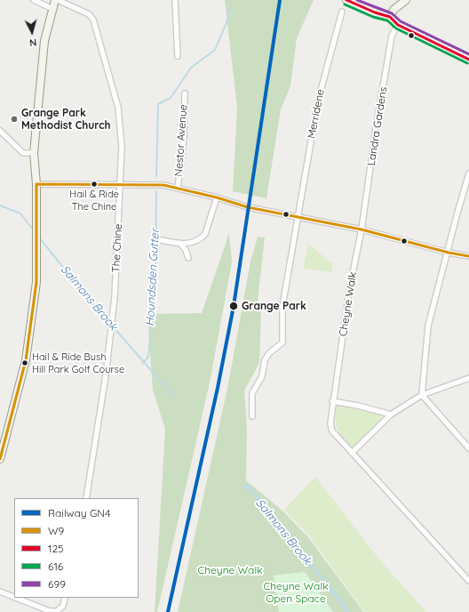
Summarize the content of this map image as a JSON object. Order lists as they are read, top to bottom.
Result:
{
  "streets": {
    "street": [
      "Merridene",
      "Landra Gardens",
      "Nestor Avenue",
      "The Chine",
      "Cheyne Walk"
    ]
  },
  "crossings": [
    ["Landra Gardens", "Cheyne Walk"]
  ],
  "water": ["Houndsden Gutter", "Salmons Brook"],
  "parks": ["Cheyne Walk", "Cheyne Walk Open Space"],
  "places": [
    "Grange Park Methodist Church",
    "Hail & Ride The Chine",
    "Grange Park",
    "Hail & Ride Bush Hill Park Golf Course"
  ],
  "lines": [
    "rail line GN4",
    "transit line 125",
    "transit line 699",
    "transit line 616",
    "transit line W9"
  ],
  "legend": [
    "Railway GN4",
    "W9",
    "125",
    "616",
    "699"
  ],
  "north": "bottom"
}
